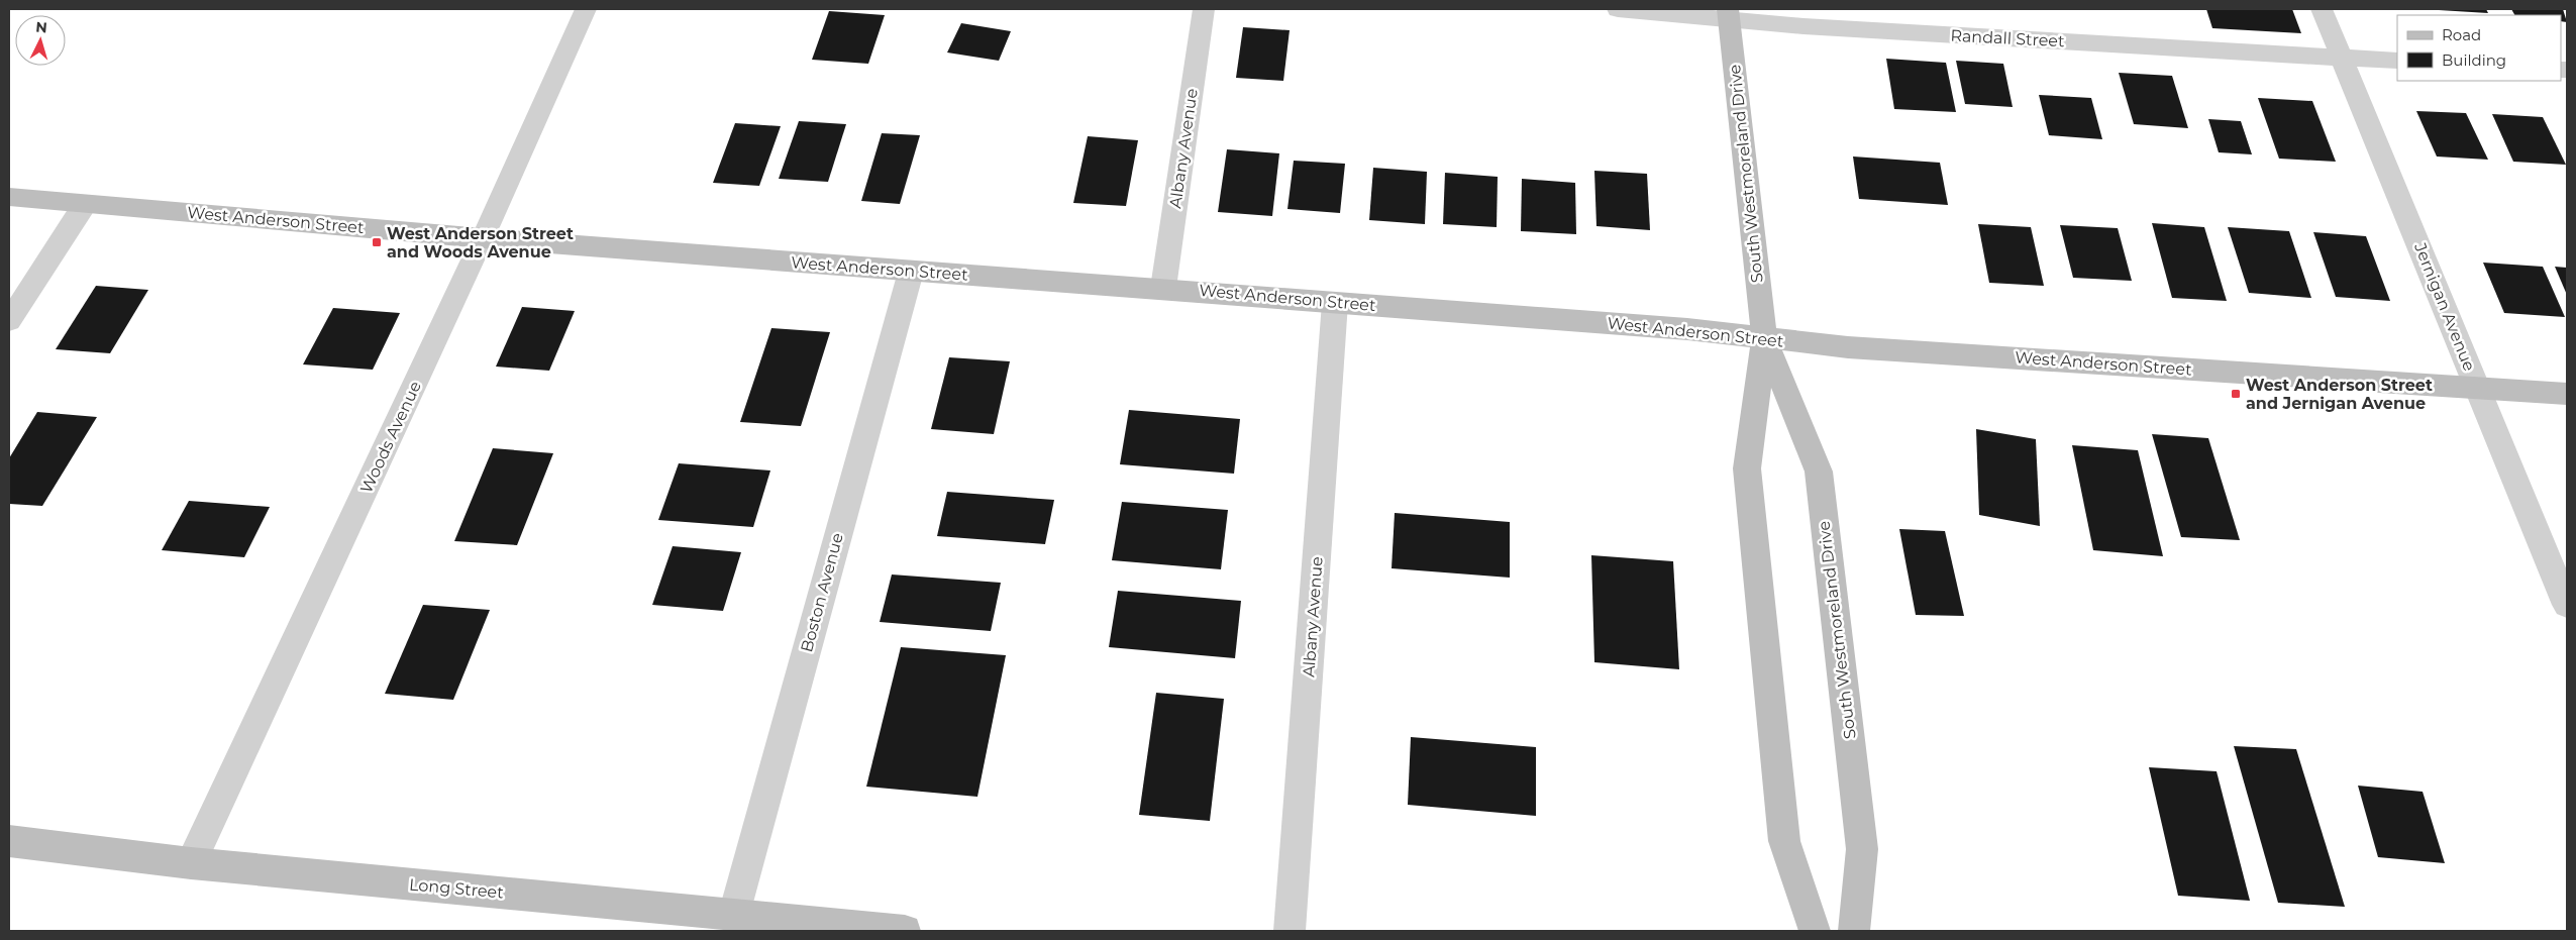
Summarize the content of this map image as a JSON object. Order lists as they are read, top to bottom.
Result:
{
  "streets": {
    "main road": ["South Westmoreland Drive", "West Anderson Street", "Long Street"],
    "street": [
      "Randall Street",
      "Albany Avenue",
      "Jernigan Avenue",
      "Woods Avenue",
      "Boston Avenue"
    ]
  },
  "crossings": [
    ["Randall Street", "South Westmoreland Drive"],
    ["Randall Street", "Jernigan Avenue"],
    ["Albany Avenue", "West Anderson Street"],
    ["South Westmoreland Drive", "West Anderson Street"],
    ["West Anderson Street", "Jernigan Avenue"],
    ["West Anderson Street", "Woods Avenue"],
    ["West Anderson Street", "Boston Avenue"],
    ["Woods Avenue", "Long Street"],
    ["Boston Avenue", "Long Street"]
  ],
  "places": {
    "transit": ["West Anderson Street and Woods Avenue", "West Anderson Street and Jernigan Avenue"]
  },
  "legend": ["Road", "Building"],
  "north": "top"
}
